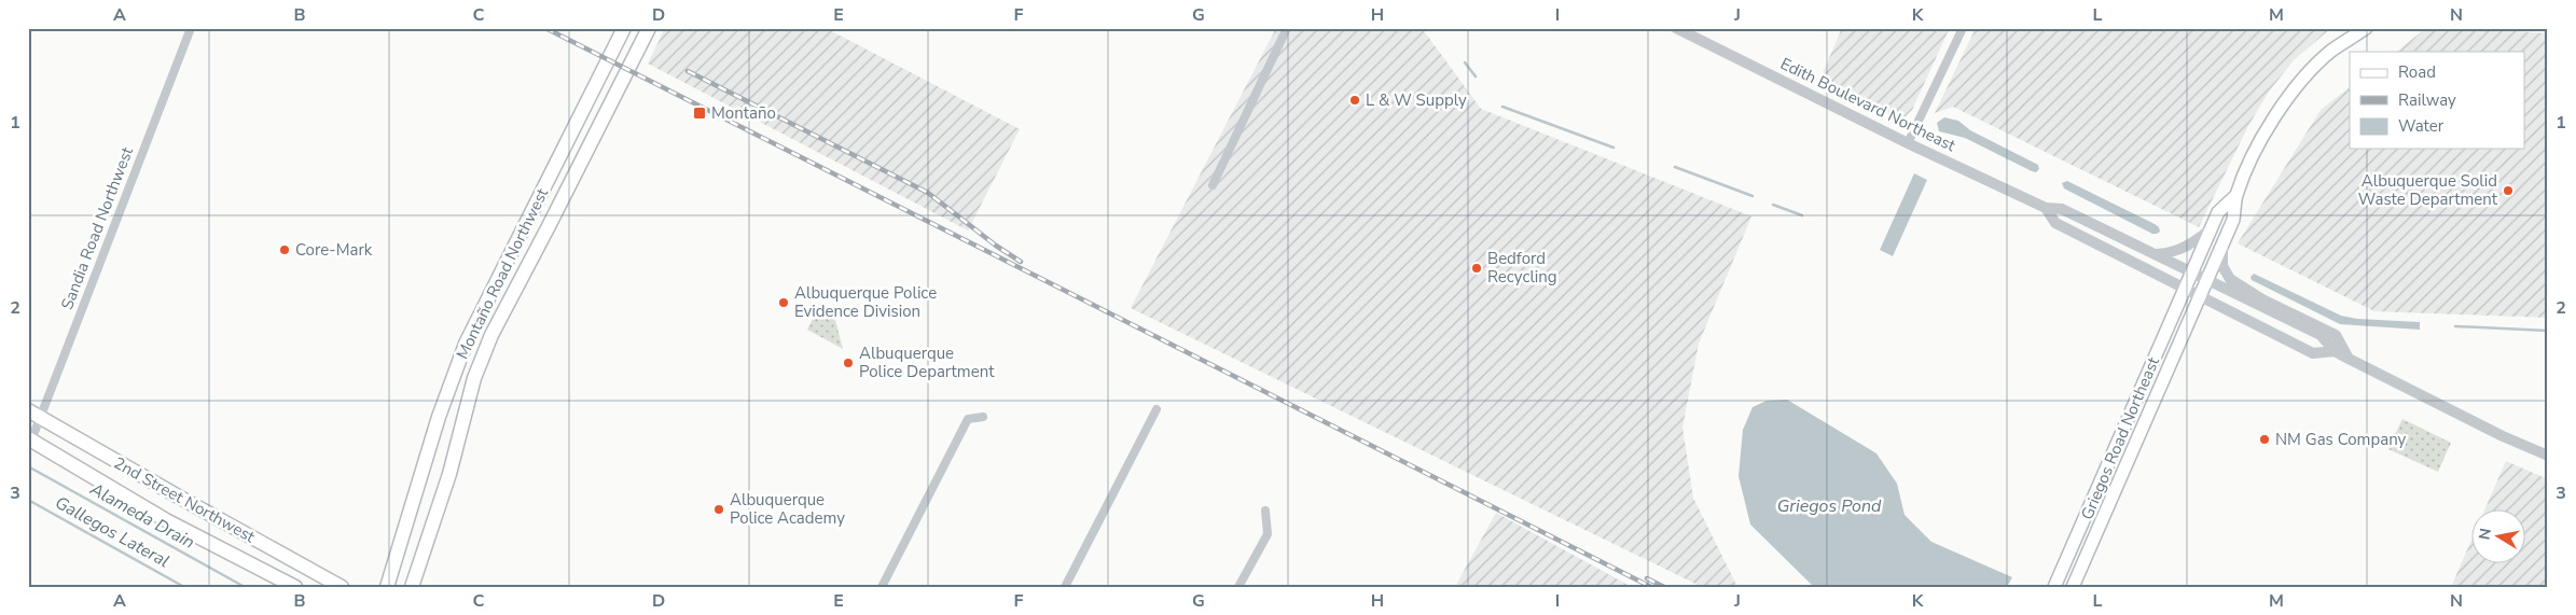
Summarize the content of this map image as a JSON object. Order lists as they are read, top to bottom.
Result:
{
  "streets": {
    "main road": ["Montaño Road Northwest", "Griegos Road Northeast", "2nd Street Northwest"],
    "street": ["Edith Boulevard Northeast", "Sandia Road Northwest"]
  },
  "crossings": [
    ["Edith Boulevard Northeast", "Griegos Road Northeast"],
    ["Sandia Road Northwest", "2nd Street Northwest"]
  ],
  "water": ["Griegos Pond", "Alameda Drain", "Gallegos Lateral"],
  "places": {
    "other": [
      "L & W Supply",
      "Albuquerque Solid Waste Department",
      "Core-Mark",
      "Bedford Recycling",
      "Albuquerque Police Evidence Division",
      "Albuquerque Police Department",
      "NM Gas Company",
      "Albuquerque Police Academy"
    ],
    "transit": ["Montaño"]
  },
  "legend": ["Road", "Railway", "Water"],
  "north": "left",
  "grid": {
    "columns": [
      "A",
      "B",
      "C",
      "D",
      "E",
      "F",
      "G",
      "H",
      "I",
      "J",
      "K",
      "L",
      "M",
      "N"
    ],
    "rows": ["1", "2", "3"]
  }
}
